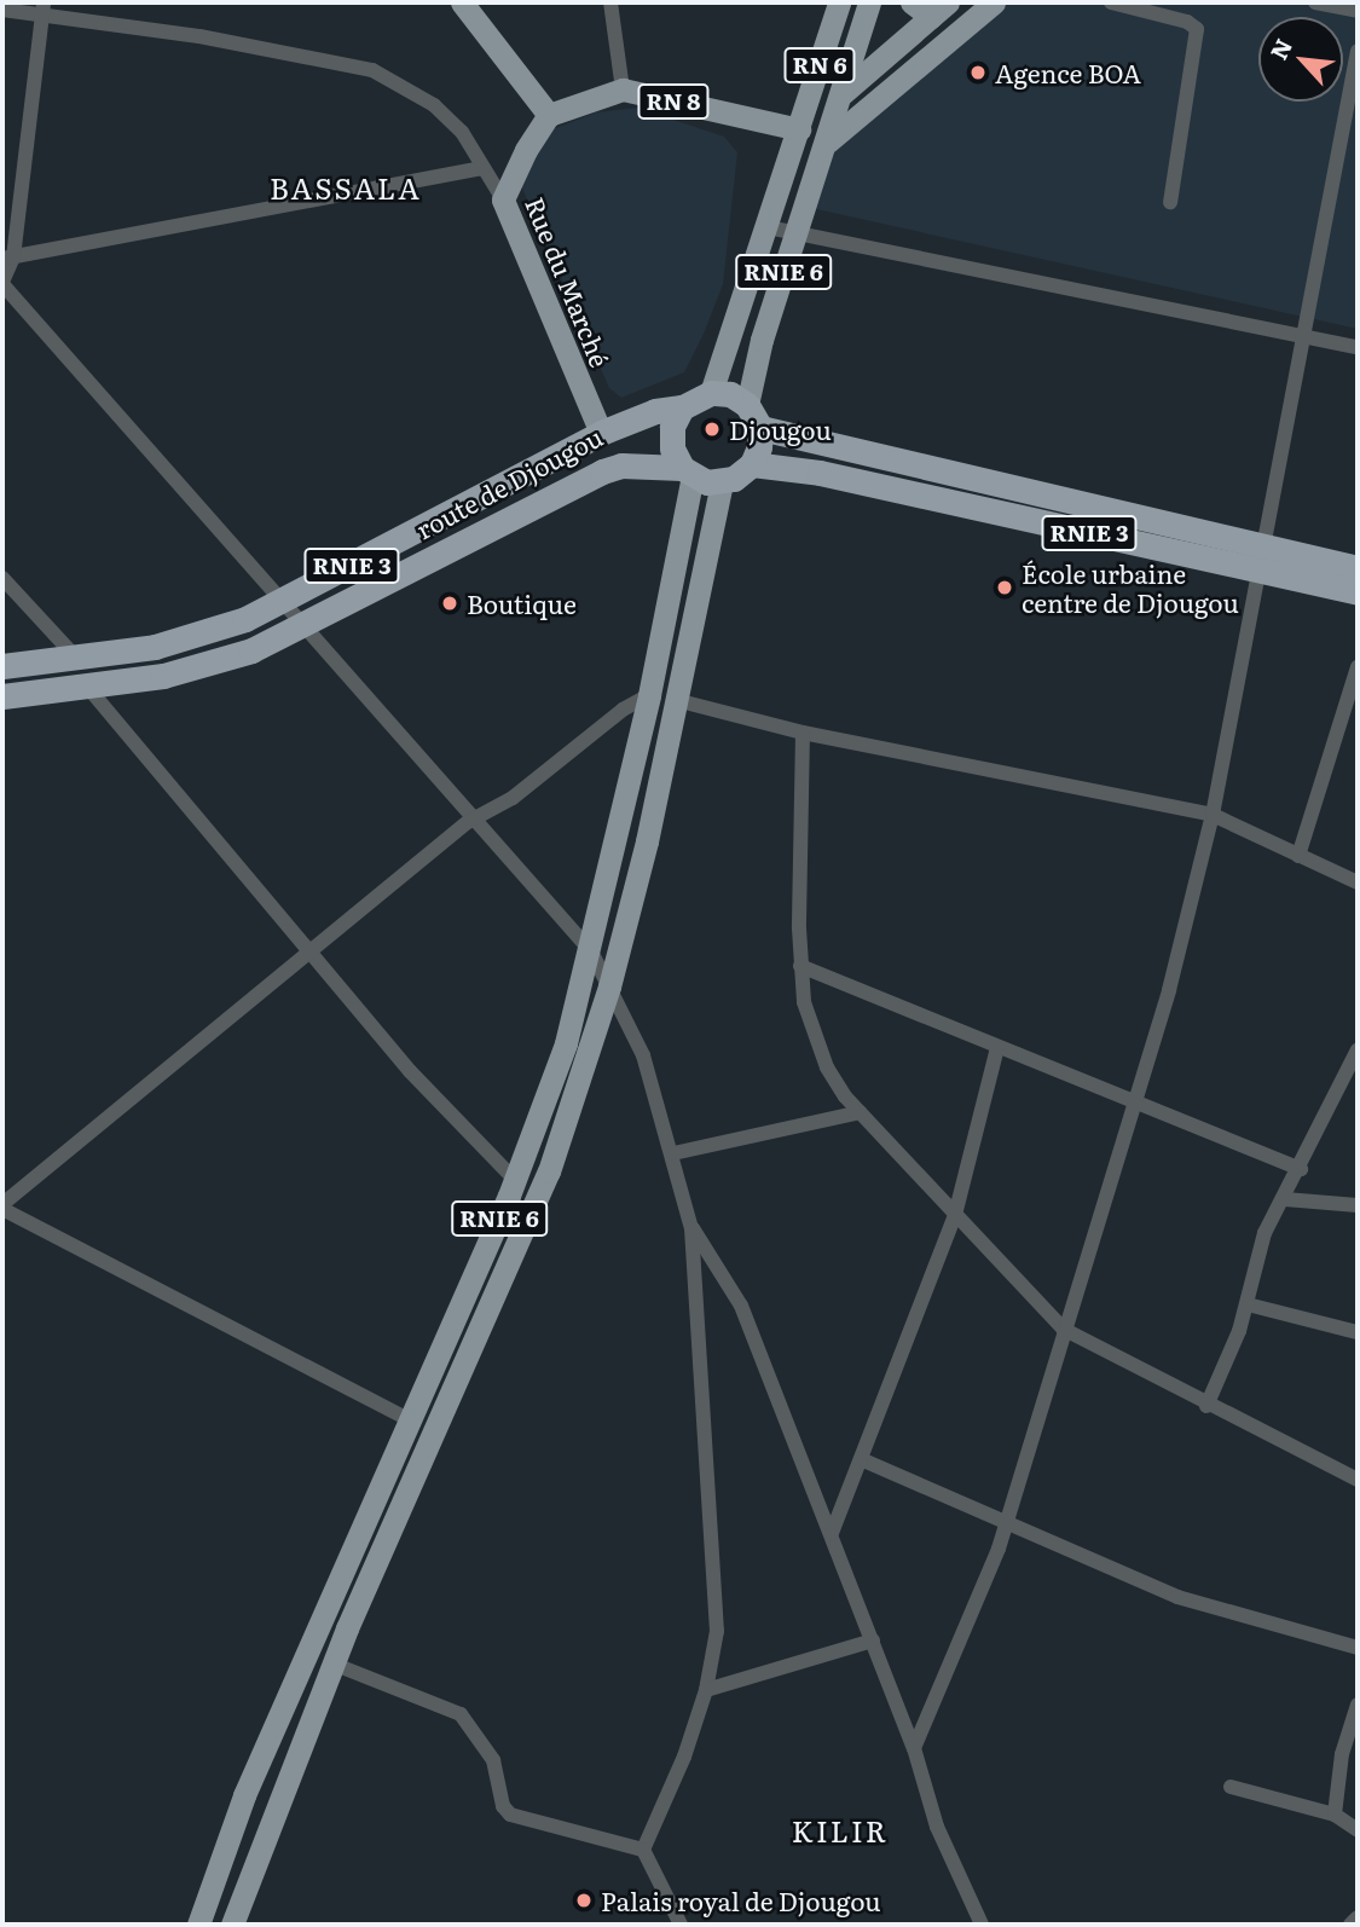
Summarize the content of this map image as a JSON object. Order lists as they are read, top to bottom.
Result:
{
  "streets": {
    "highway": ["route de Djougou", "RNIE 3"],
    "main road": [
      "RN 6",
      "RN 8",
      "RNIE 6",
      "Rue du Marché"
    ]
  },
  "crossings": [
    ["RN 6", "RN 8"],
    ["RN 6", "RNIE 6"],
    ["RN 8", "RNIE 6"],
    ["RN 8", "Rue du Marché"],
    ["RNIE 6", "route de Djougou"],
    ["RNIE 6", "RNIE 3"],
    ["Rue du Marché", "route de Djougou"],
    ["route de Djougou", "RNIE 3"]
  ],
  "districts": ["BASSALA", "KILIR"],
  "places": [
    "Agence BOA",
    "Djougou",
    "École urbaine centre de Djougou",
    "Boutique",
    "Palais royal de Djougou"
  ],
  "north": "top left"
}
